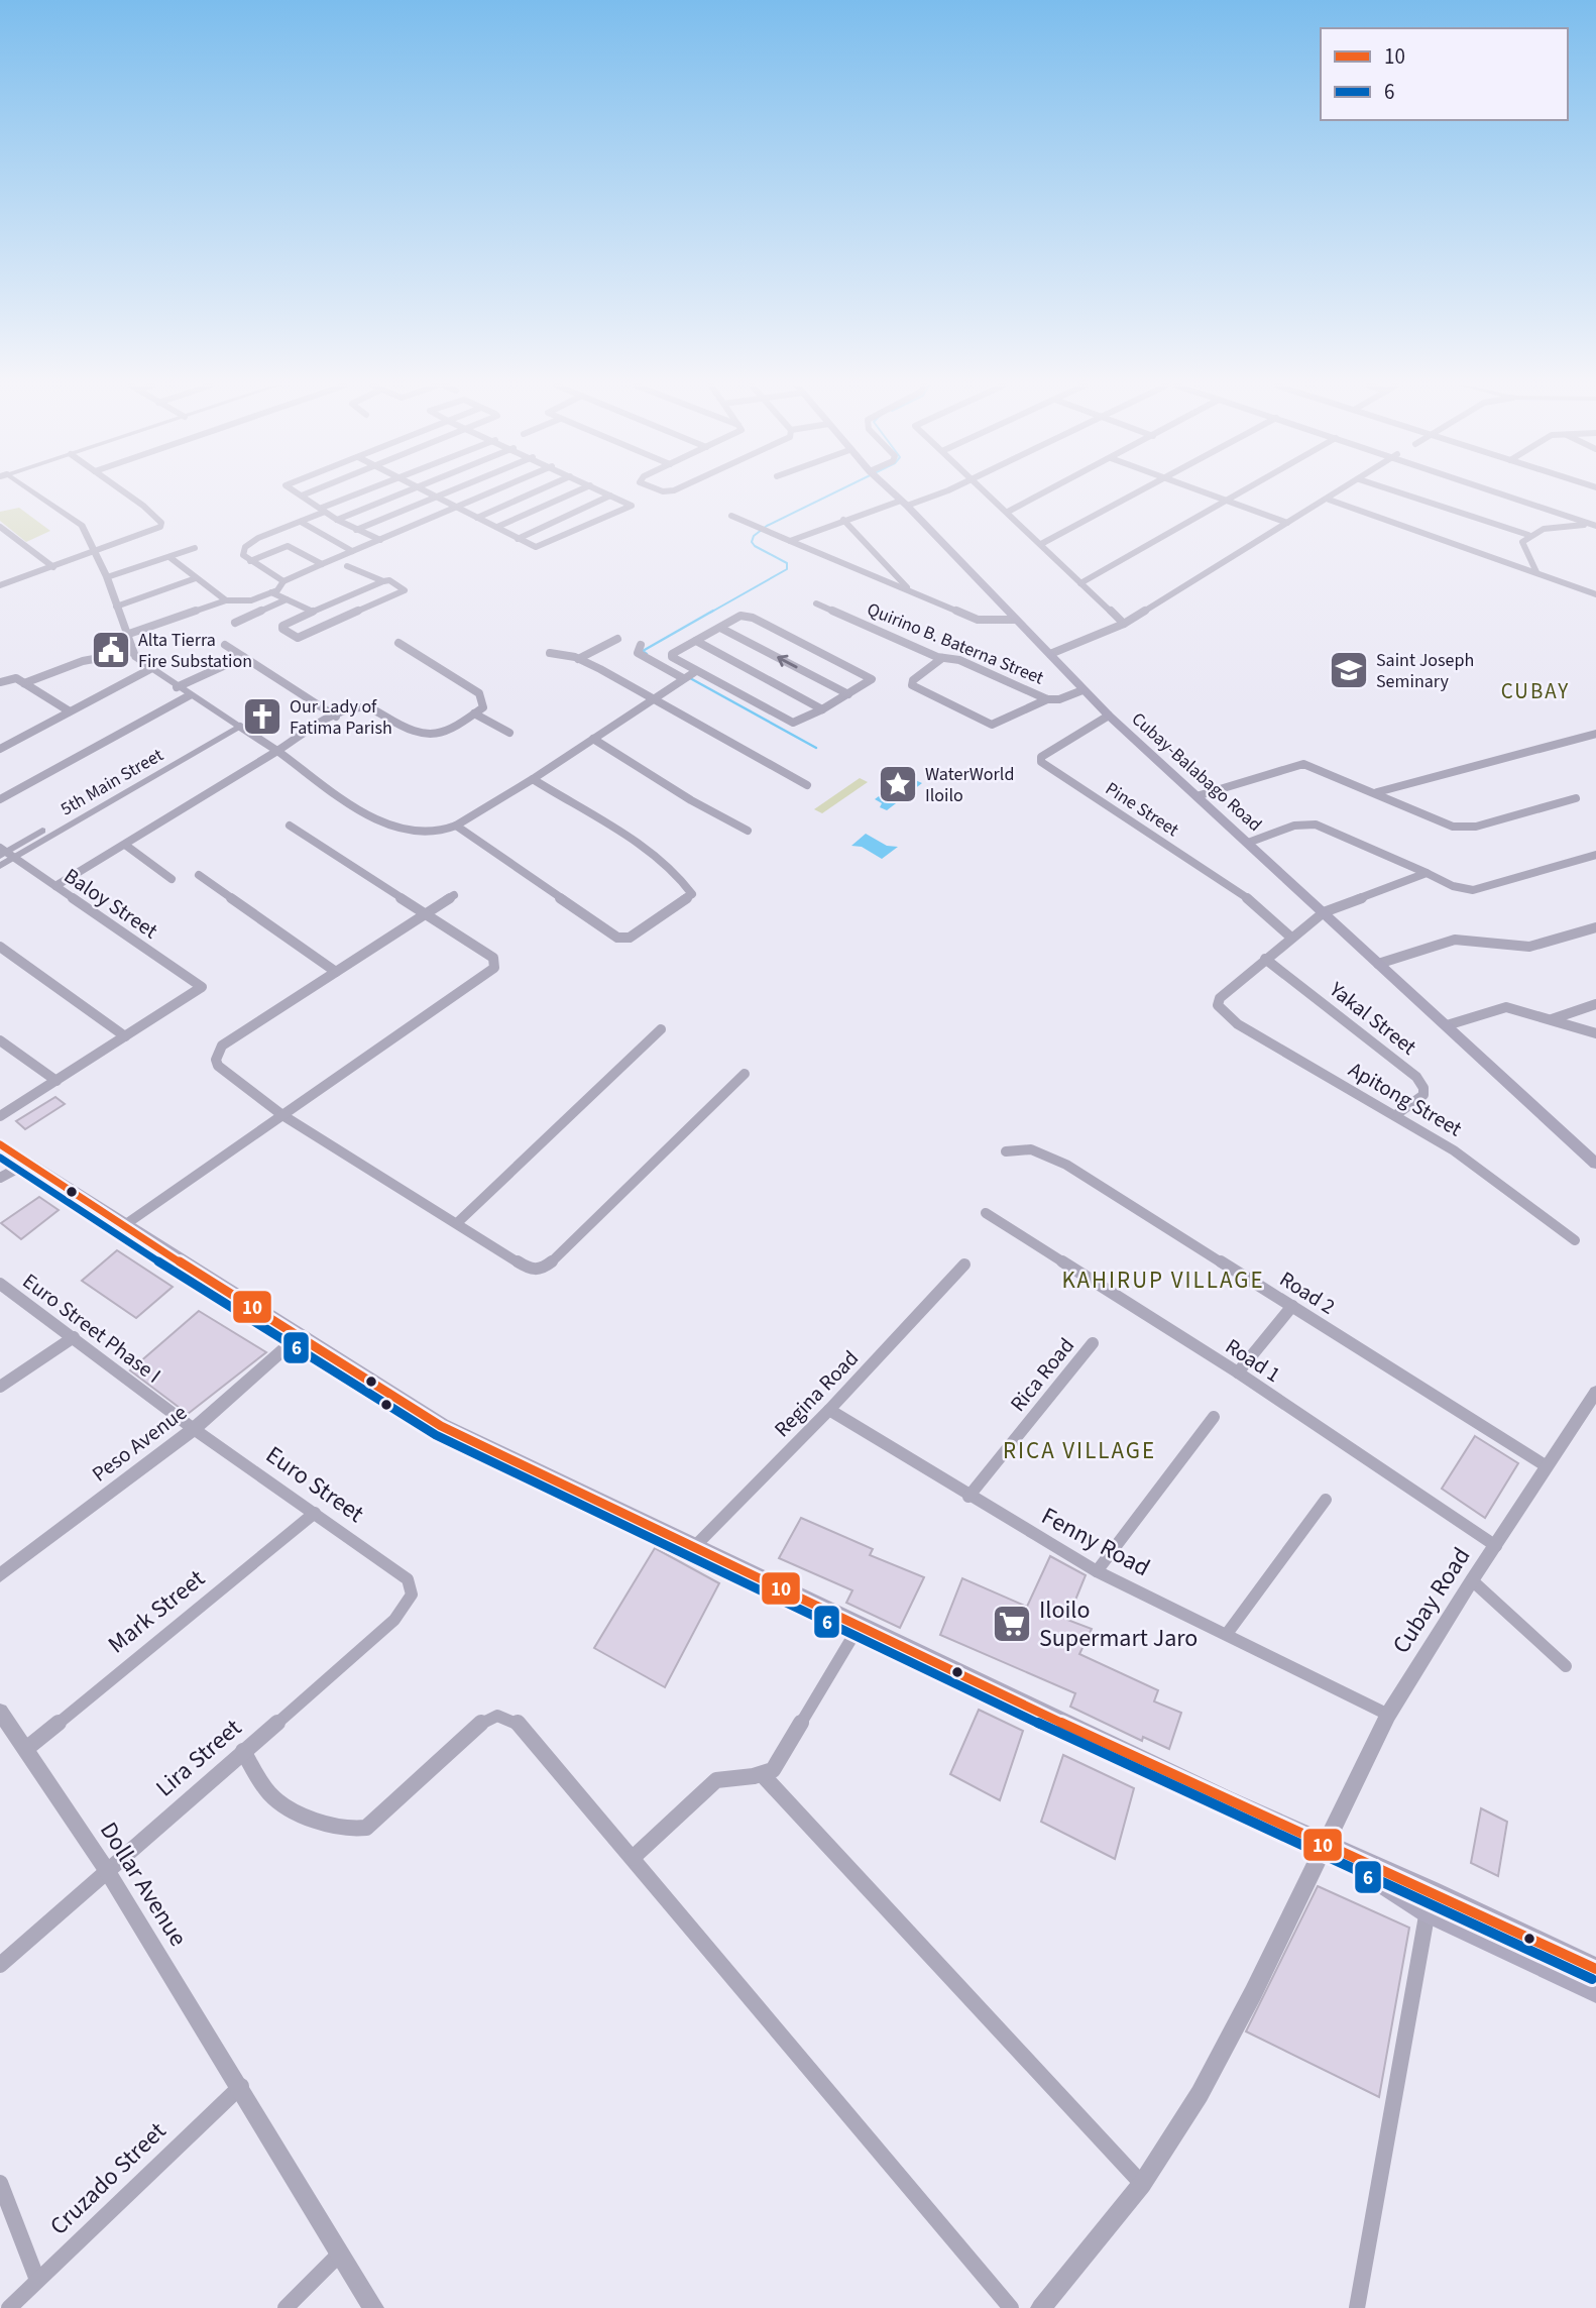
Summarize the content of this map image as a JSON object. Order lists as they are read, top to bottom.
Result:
{
  "streets": {
    "main road": ["Cubay-Balabago Road"],
    "street": [
      "Quirino B. Baterna Street",
      "5th Main Street",
      "Pine Street",
      "Baloy Street",
      "Yakal Street",
      "Apitong Street",
      "Road 2",
      "Euro Street Phase I",
      "Road 1",
      "Rica Road",
      "Regina Road",
      "Peso Avenue",
      "Euro Street",
      "Fenny Road",
      "Cubay Road",
      "Mark Street",
      "Lira Street",
      "Dollar Avenue",
      "Cruzado Street"
    ]
  },
  "crossings": [
    ["Quirino B. Baterna Street", "Cubay-Balabago Road"],
    ["Cubay-Balabago Road", "Pine Street"],
    ["5th Main Street", "Baloy Street"],
    ["Yakal Street", "Apitong Street"],
    ["Road 2", "Cubay Road"],
    ["Euro Street Phase I", "Peso Avenue"],
    ["Euro Street Phase I", "Euro Street"],
    ["Road 1", "Cubay Road"],
    ["Rica Road", "Fenny Road"],
    ["Regina Road", "Fenny Road"],
    ["Peso Avenue", "Euro Street"],
    ["Euro Street", "Mark Street"],
    ["Euro Street", "Lira Street"],
    ["Fenny Road", "Cubay Road"],
    ["Mark Street", "Dollar Avenue"],
    ["Lira Street", "Dollar Avenue"],
    ["Dollar Avenue", "Cruzado Street"]
  ],
  "districts": ["CUBAY", "KAHIRUP VILLAGE", "RICA VILLAGE"],
  "places": {
    "public building": ["Alta Tierra Fire Substation"],
    "school or university": ["Saint Joseph Seminary"],
    "church": ["Our Lady of Fatima Parish"],
    "place": ["WaterWorld Iloilo"],
    "supermarket": ["Iloilo Supermart Jaro"]
  },
  "lines": ["transit line 10", "transit line 6"],
  "legend": ["10", "6"]
}
